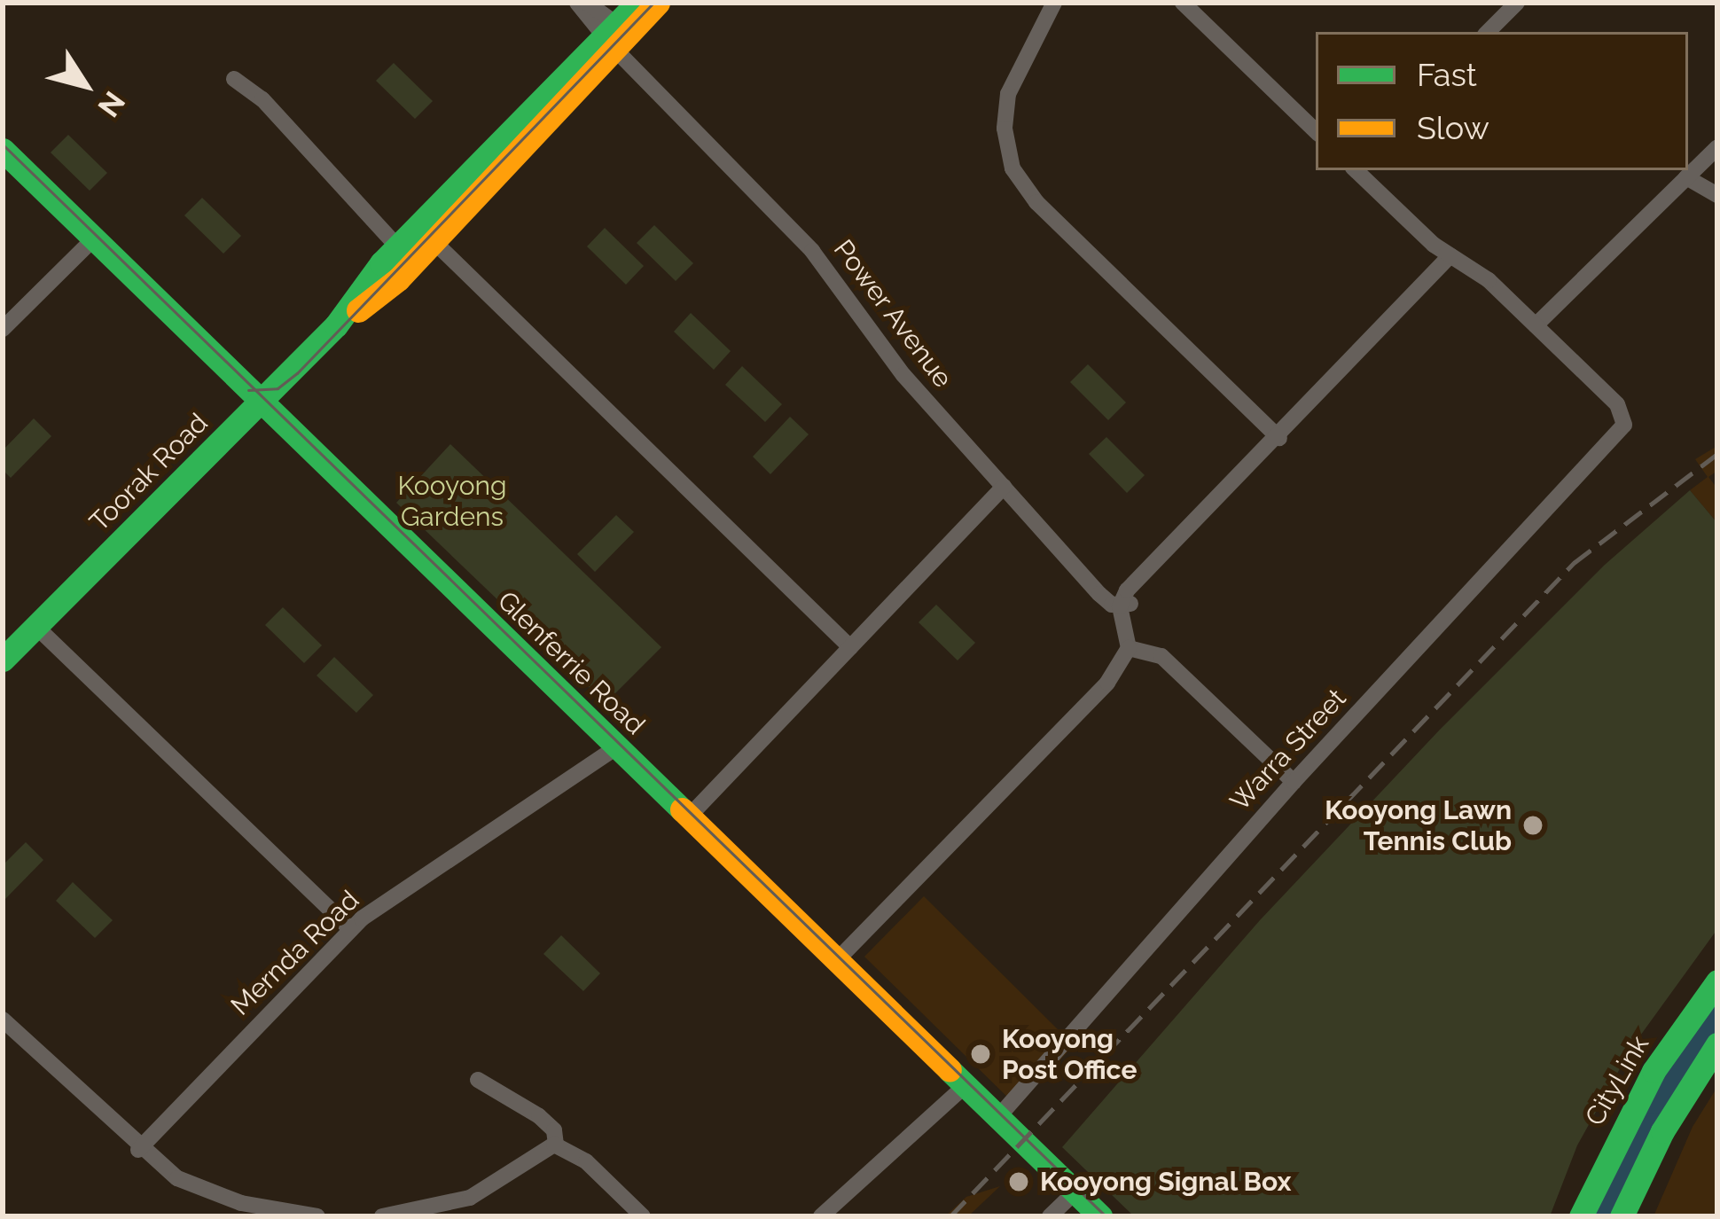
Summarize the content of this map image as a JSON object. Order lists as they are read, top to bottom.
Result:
{
  "streets": {
    "main road": ["Toorak Road", "Glenferrie Road", "CityLink"],
    "street": ["Power Avenue", "Warra Street", "Mernda Road"]
  },
  "crossings": [
    ["Power Avenue", "Toorak Road"],
    ["Toorak Road", "Glenferrie Road"],
    ["Glenferrie Road", "Warra Street"],
    ["Glenferrie Road", "Mernda Road"]
  ],
  "parks": ["Kooyong Gardens"],
  "places": ["Kooyong Lawn Tennis Club", "Kooyong Post Office", "Kooyong Signal Box"],
  "legend": ["Fast", "Slow"],
  "north": "bottom right"
}
